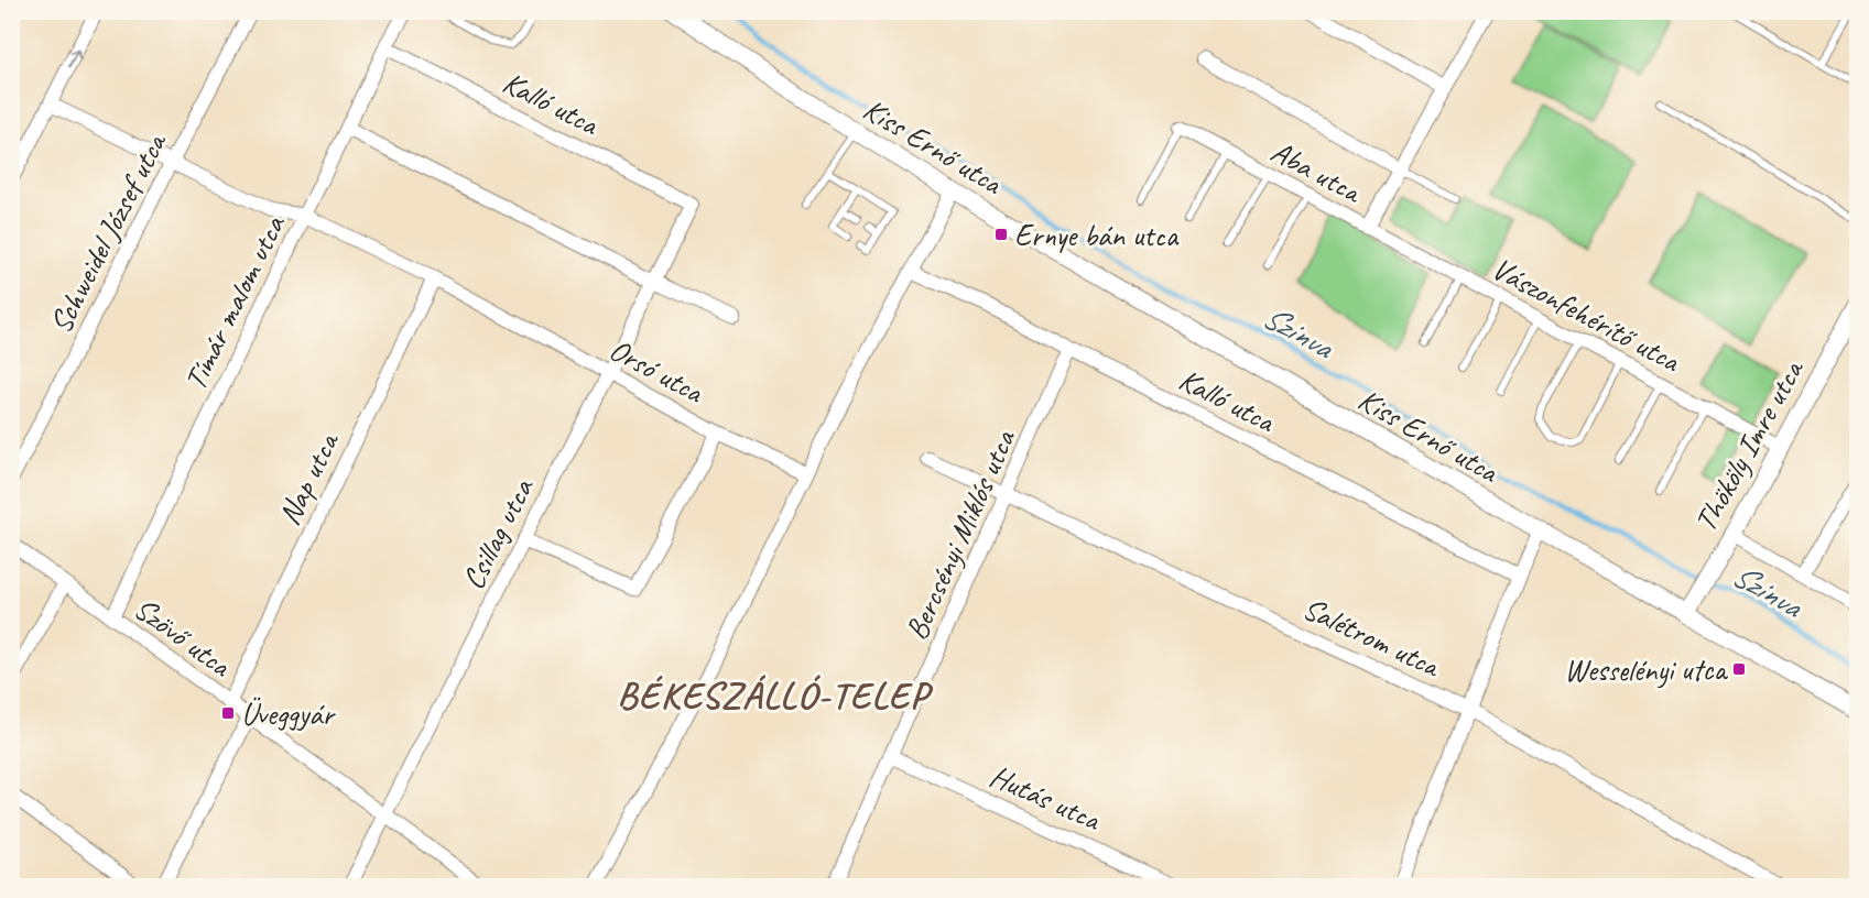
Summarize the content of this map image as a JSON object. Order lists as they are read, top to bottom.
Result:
{
  "streets": {
    "street": [
      "Kalló utca",
      "Kiss Ernő utca",
      "Aba utca",
      "Schweidel József utca",
      "Tímár malom utca",
      "Vászonfehérítő utca",
      "Orsó utca",
      "Thököly Imre utca",
      "Nap utca",
      "Csillag utca",
      "Bercsényi Miklós utca",
      "Szövő utca",
      "Salétrom utca",
      "Hutás utca"
    ]
  },
  "crossings": [
    ["Kalló utca", "Tímár malom utca"],
    ["Kalló utca", "Csillag utca"],
    ["Kalló utca", "Bercsényi Miklós utca"],
    ["Kiss Ernő utca", "Thököly Imre utca"],
    ["Aba utca", "Vászonfehérítő utca"],
    ["Schweidel József utca", "Orsó utca"],
    ["Tímár malom utca", "Orsó utca"],
    ["Tímár malom utca", "Szövő utca"],
    ["Vászonfehérítő utca", "Thököly Imre utca"],
    ["Orsó utca", "Nap utca"],
    ["Orsó utca", "Csillag utca"],
    ["Nap utca", "Szövő utca"],
    ["Csillag utca", "Szövő utca"],
    ["Bercsényi Miklós utca", "Salétrom utca"],
    ["Bercsényi Miklós utca", "Hutás utca"]
  ],
  "districts": ["BÉKESZÁLLÓ-TELEP"],
  "water": ["Szinva"],
  "places": {
    "transit": ["Ernye bán utca", "Wesselényi utca", "Üveggyár"]
  }
}
